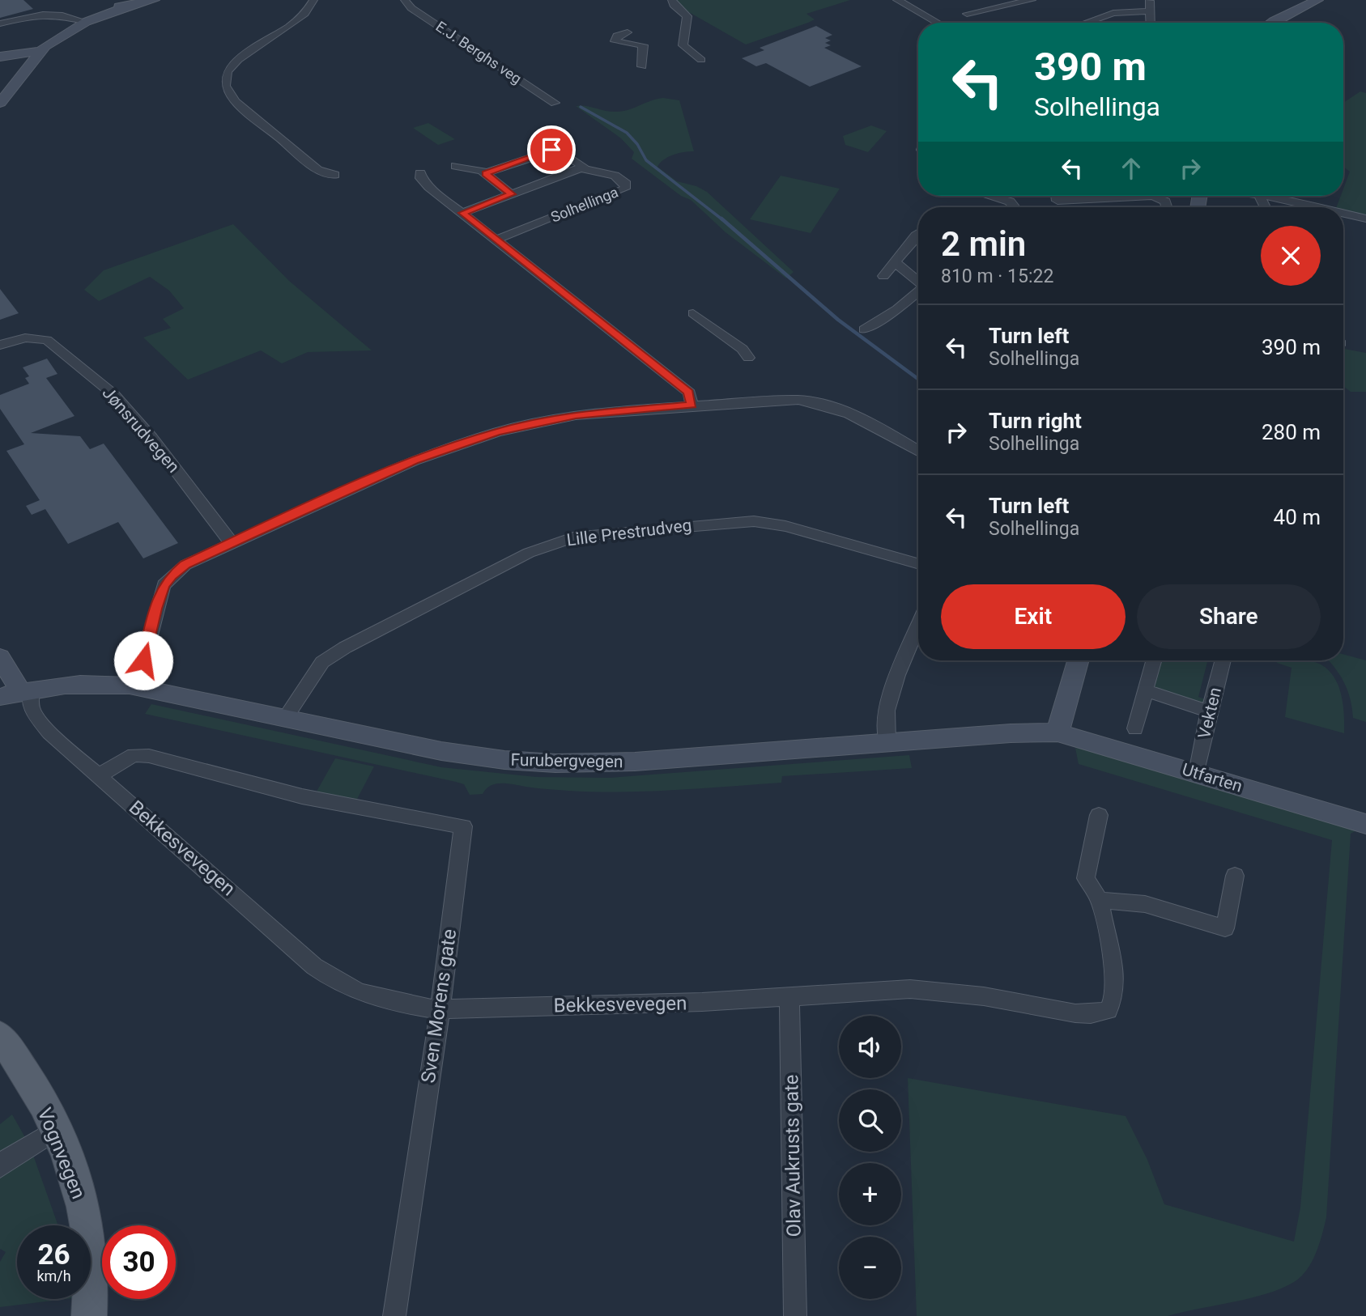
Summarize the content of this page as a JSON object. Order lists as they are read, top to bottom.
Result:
{
  "streets": {
    "main road": ["Furubergvegen", "Utfarten", "Vognvegen"],
    "street": [
      "E.J. Berghs veg",
      "Solhellinga",
      "Jønsrudvegen",
      "Lille Prestrudveg",
      "Vekten",
      "Bekkesvevegen",
      "Sven Morens gate",
      "Olav Aukrusts gate"
    ]
  },
  "crossings": [
    ["Lille Prestrudveg", "Furubergvegen"],
    ["Vekten", "Utfarten"],
    ["Furubergvegen", "Utfarten"],
    ["Furubergvegen", "Bekkesvevegen"],
    ["Bekkesvevegen", "Sven Morens gate"],
    ["Bekkesvevegen", "Olav Aukrusts gate"]
  ],
  "page": {
    "turn": ["390 m", "Solhellinga"],
    "heading": ["2 min", "810 m · 15:22"],
    "list": [
      {
        "name": "Turn left",
        "note": "Solhellinga",
        "value": "390 m"
      },
      {
        "name": "Turn right",
        "note": "Solhellinga",
        "value": "280 m"
      },
      {
        "name": "Turn left",
        "note": "Solhellinga",
        "value": "40 m"
      }
    ],
    "buttons": ["Exit", "Share"],
    "map_buttons": ["+", "−"],
    "speed": "26 km/h",
    "limit": "30"
  }
}
